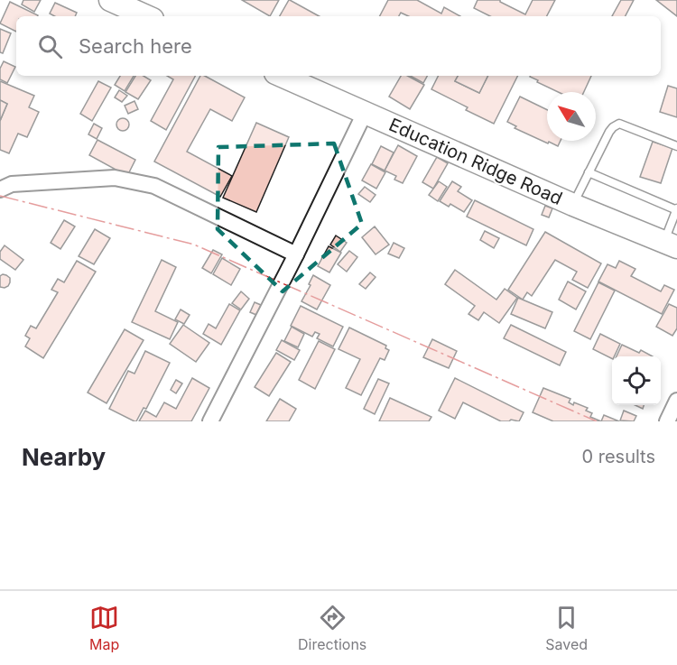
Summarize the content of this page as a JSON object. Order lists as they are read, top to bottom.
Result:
{
  "streets": {
    "main road": ["Education Ridge Road"]
  },
  "north": "top left",
  "page": {
    "search": "Search here",
    "heading": ["Nearby", "0 results"],
    "nav": ["Map", "Directions", "Saved"]
  }
}
